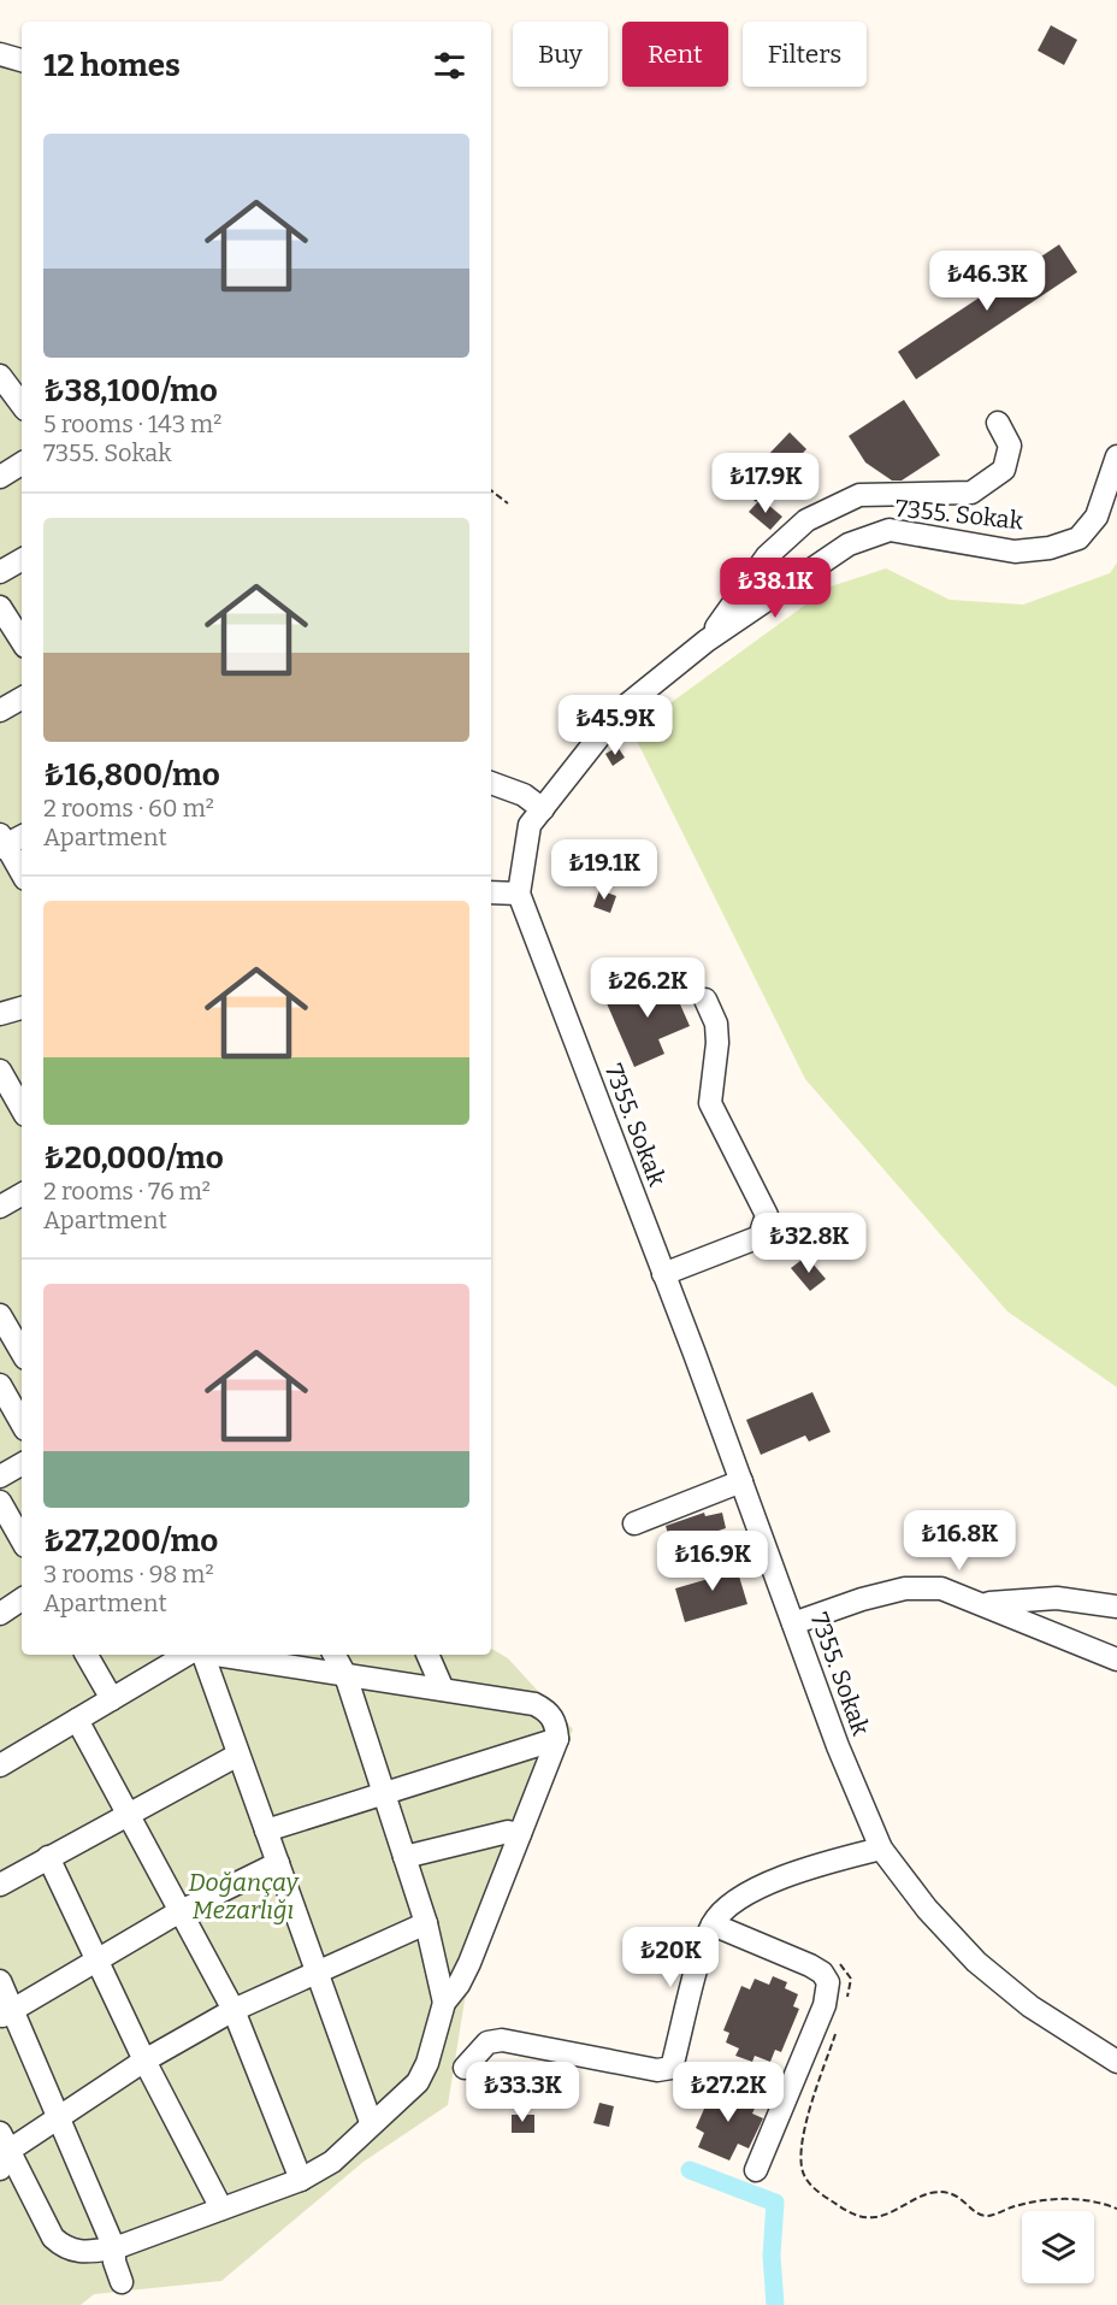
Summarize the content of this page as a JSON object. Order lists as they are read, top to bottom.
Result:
{
  "streets": {
    "street": ["7355. Sokak"]
  },
  "parks": ["Doğançay Mezarlığı"],
  "page": {
    "chip": ["Buy", "Rent", "Filters"],
    "heading": "12 homes",
    "list": [
      {
        "name": "₺38,100/mo",
        "note": "5 rooms · 143 m² · 7355. Sokak"
      },
      {
        "name": "₺16,800/mo",
        "note": "2 rooms · 60 m² · Apartment"
      },
      {
        "name": "₺20,000/mo",
        "note": "2 rooms · 76 m² · Apartment"
      },
      {
        "name": "₺27,200/mo",
        "note": "3 rooms · 98 m² · Apartment"
      }
    ],
    "price": [
      "₺46.3K",
      "₺17.9K",
      "₺38.1K",
      "₺45.9K",
      "₺19.1K",
      "₺26.2K",
      "₺32.8K",
      "₺16.8K",
      "₺16.9K",
      "₺20K",
      "₺33.3K",
      "₺27.2K"
    ]
  }
}
